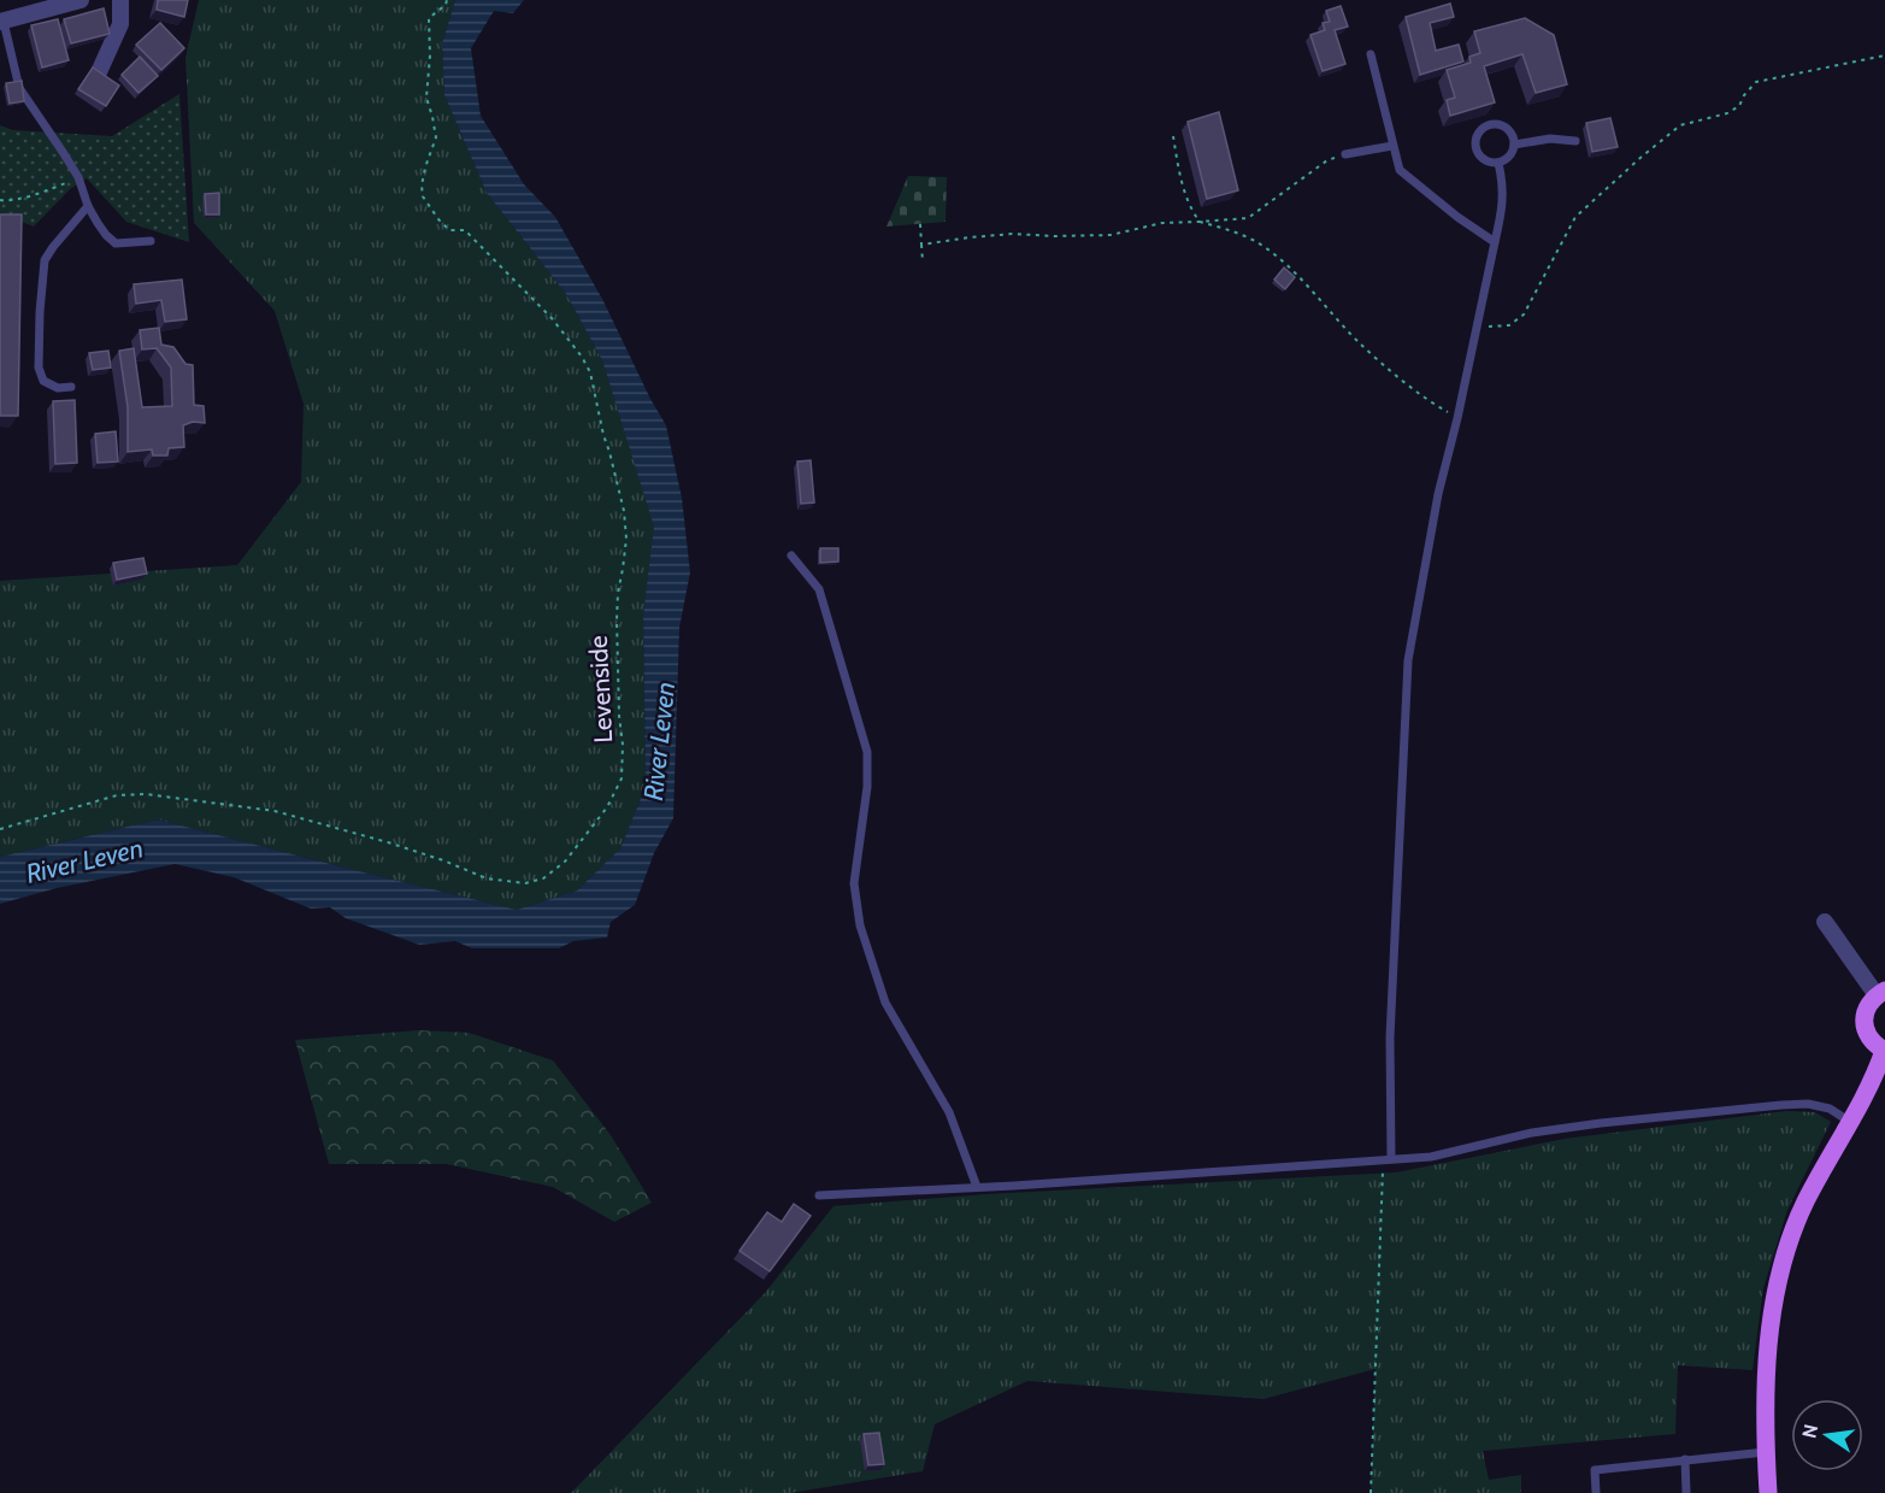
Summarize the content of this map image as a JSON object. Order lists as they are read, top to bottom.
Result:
{
  "streets": {
    "path": ["Levenside"]
  },
  "water": ["River Leven"],
  "north": "left"
}
